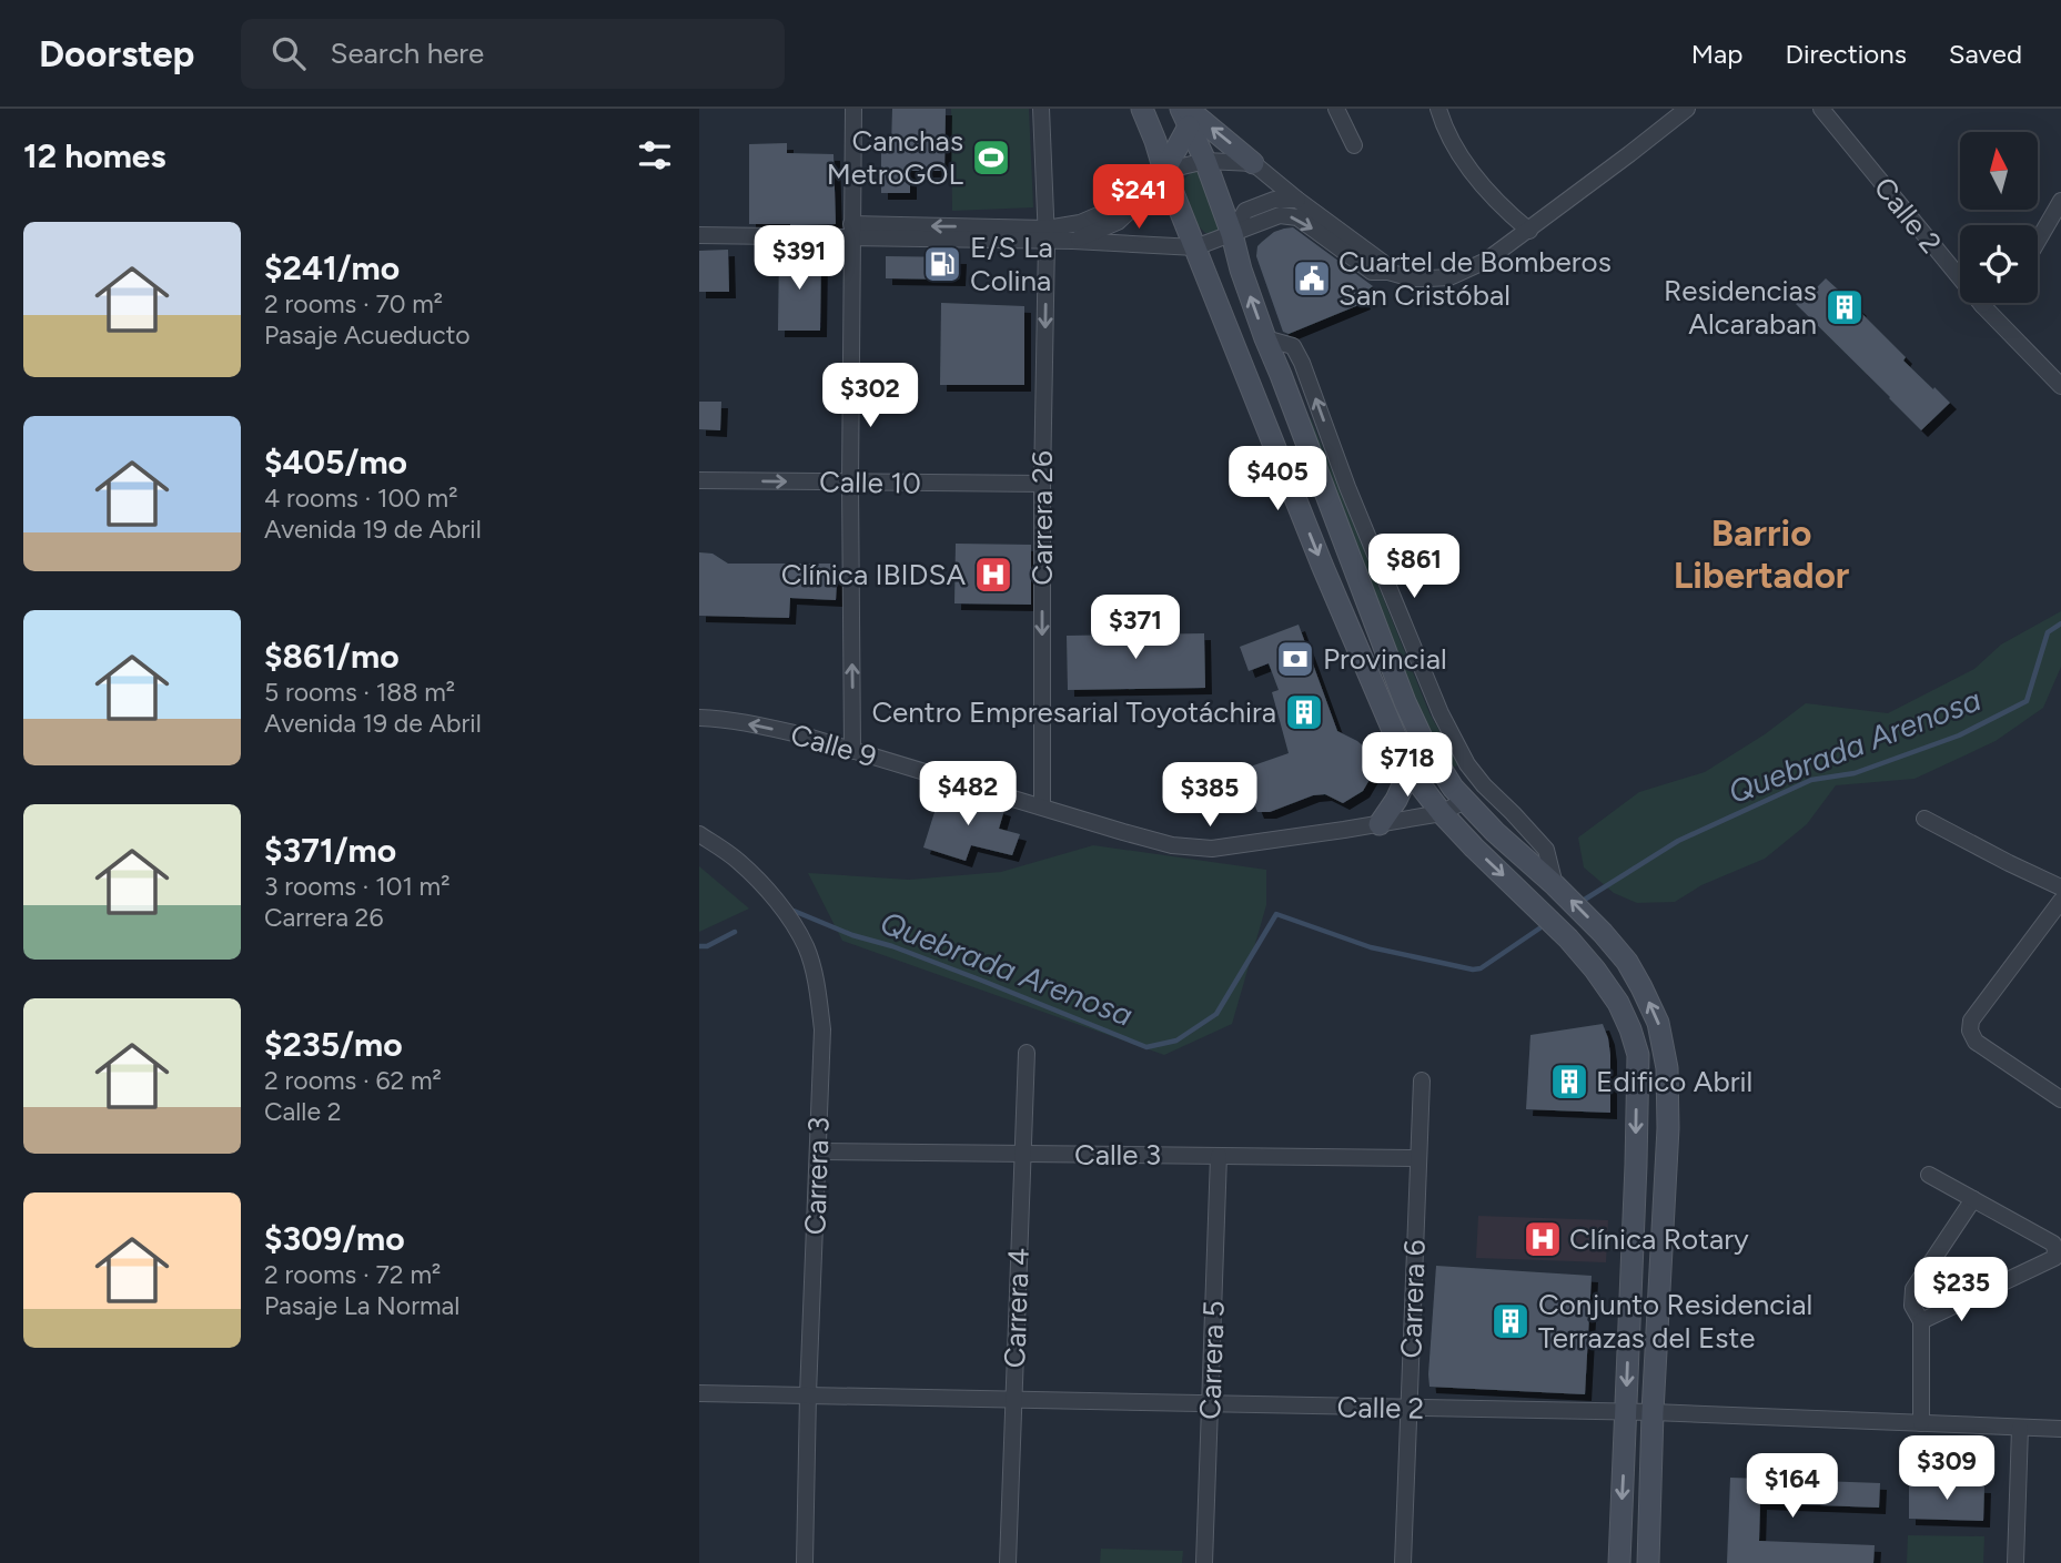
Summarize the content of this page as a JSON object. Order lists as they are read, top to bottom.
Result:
{
  "streets": {
    "street": [
      "Calle 2",
      "Calle 10",
      "Carrera 26",
      "Calle 9",
      "Calle 3",
      "Carrera 3",
      "Carrera 6",
      "Carrera 4",
      "Carrera 5"
    ]
  },
  "crossings": [
    ["Calle 2", "Carrera 3"],
    ["Calle 2", "Carrera 6"],
    ["Calle 2", "Carrera 4"],
    ["Calle 2", "Carrera 5"],
    ["Calle 10", "Carrera 26"],
    ["Carrera 26", "Calle 9"],
    ["Calle 3", "Carrera 3"],
    ["Calle 3", "Carrera 6"],
    ["Calle 3", "Carrera 4"],
    ["Calle 3", "Carrera 5"]
  ],
  "one_way": ["Calle 10", "Carrera 26"],
  "districts": ["Barrio Libertador"],
  "water": ["Quebrada Arenosa"],
  "places": {
    "sports": ["Canchas MetroGOL"],
    "fuel station": ["E/S La Colina"],
    "public building": ["Cuartel de Bomberos San Cristóbal"],
    "building": [
      "Residencias Alcaraban",
      "Centro Empresarial Toyotáchira",
      "Edifico Abril",
      "Conjunto Residencial Terrazas del Este"
    ],
    "hospital": ["Clínica IBIDSA", "Clínica Rotary"],
    "bank": ["Provincial"]
  },
  "north": "top",
  "page": {
    "header": "Doorstep",
    "search": "Search here",
    "nav": ["Map", "Directions", "Saved"],
    "heading": "12 homes",
    "price": [
      "$241",
      "$391",
      "$302",
      "$405",
      "$861",
      "$371",
      "$718",
      "$482",
      "$385",
      "$235",
      "$309",
      "$164"
    ],
    "list": [
      {
        "name": "$241/mo",
        "note": "2 rooms · 70 m² · Pasaje Acueducto"
      },
      {
        "name": "$405/mo",
        "note": "4 rooms · 100 m² · Avenida 19 de Abril"
      },
      {
        "name": "$861/mo",
        "note": "5 rooms · 188 m² · Avenida 19 de Abril"
      },
      {
        "name": "$371/mo",
        "note": "3 rooms · 101 m² · Carrera 26"
      },
      {
        "name": "$235/mo",
        "note": "2 rooms · 62 m² · Calle 2"
      },
      {
        "name": "$309/mo",
        "note": "2 rooms · 72 m² · Pasaje La Normal"
      }
    ]
  }
}
